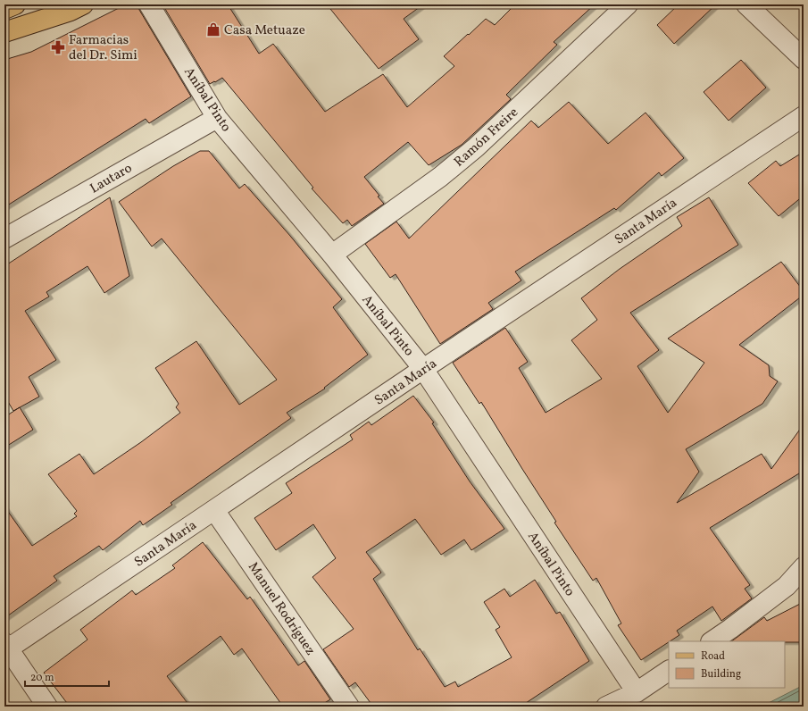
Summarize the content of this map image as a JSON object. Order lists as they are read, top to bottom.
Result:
{
  "streets": {
    "street": [
      "Aníbal Pinto",
      "Ramón Freire",
      "Lautaro",
      "Santa María",
      "Manuel Rodríguez"
    ]
  },
  "crossings": [
    ["Aníbal Pinto", "Ramón Freire"],
    ["Aníbal Pinto", "Lautaro"],
    ["Aníbal Pinto", "Santa María"],
    ["Santa María", "Manuel Rodríguez"]
  ],
  "places": {
    "shop": ["Casa Metuaze"],
    "pharmacy": ["Farmacias del Dr. Simi"]
  },
  "legend": ["Road", "Building"],
  "scale_bar": "20 m"
}
